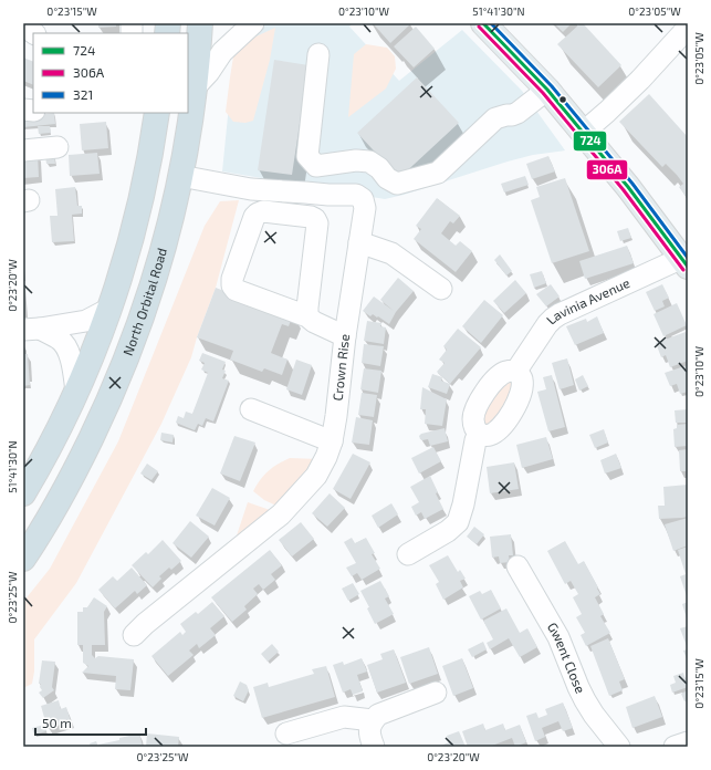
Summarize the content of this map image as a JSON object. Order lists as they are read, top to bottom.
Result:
{
  "streets": {
    "highway": ["North Orbital Road"],
    "street": ["Lavinia Avenue", "Crown Rise", "Gwent Close"]
  },
  "crossings": [
    ["North Orbital Road", "Crown Rise"]
  ],
  "lines": ["transit line 724", "transit line 321", "transit line 306A"],
  "legend": ["724", "306A", "321"],
  "scale_bar": "50 m",
  "coordinates": [
    "0°23'15\"W",
    "0°23'10\"W",
    "51°41'30\"N",
    "0°23'05\"W",
    "0°23'20\"W",
    "0°23'25\"W"
  ]
}
